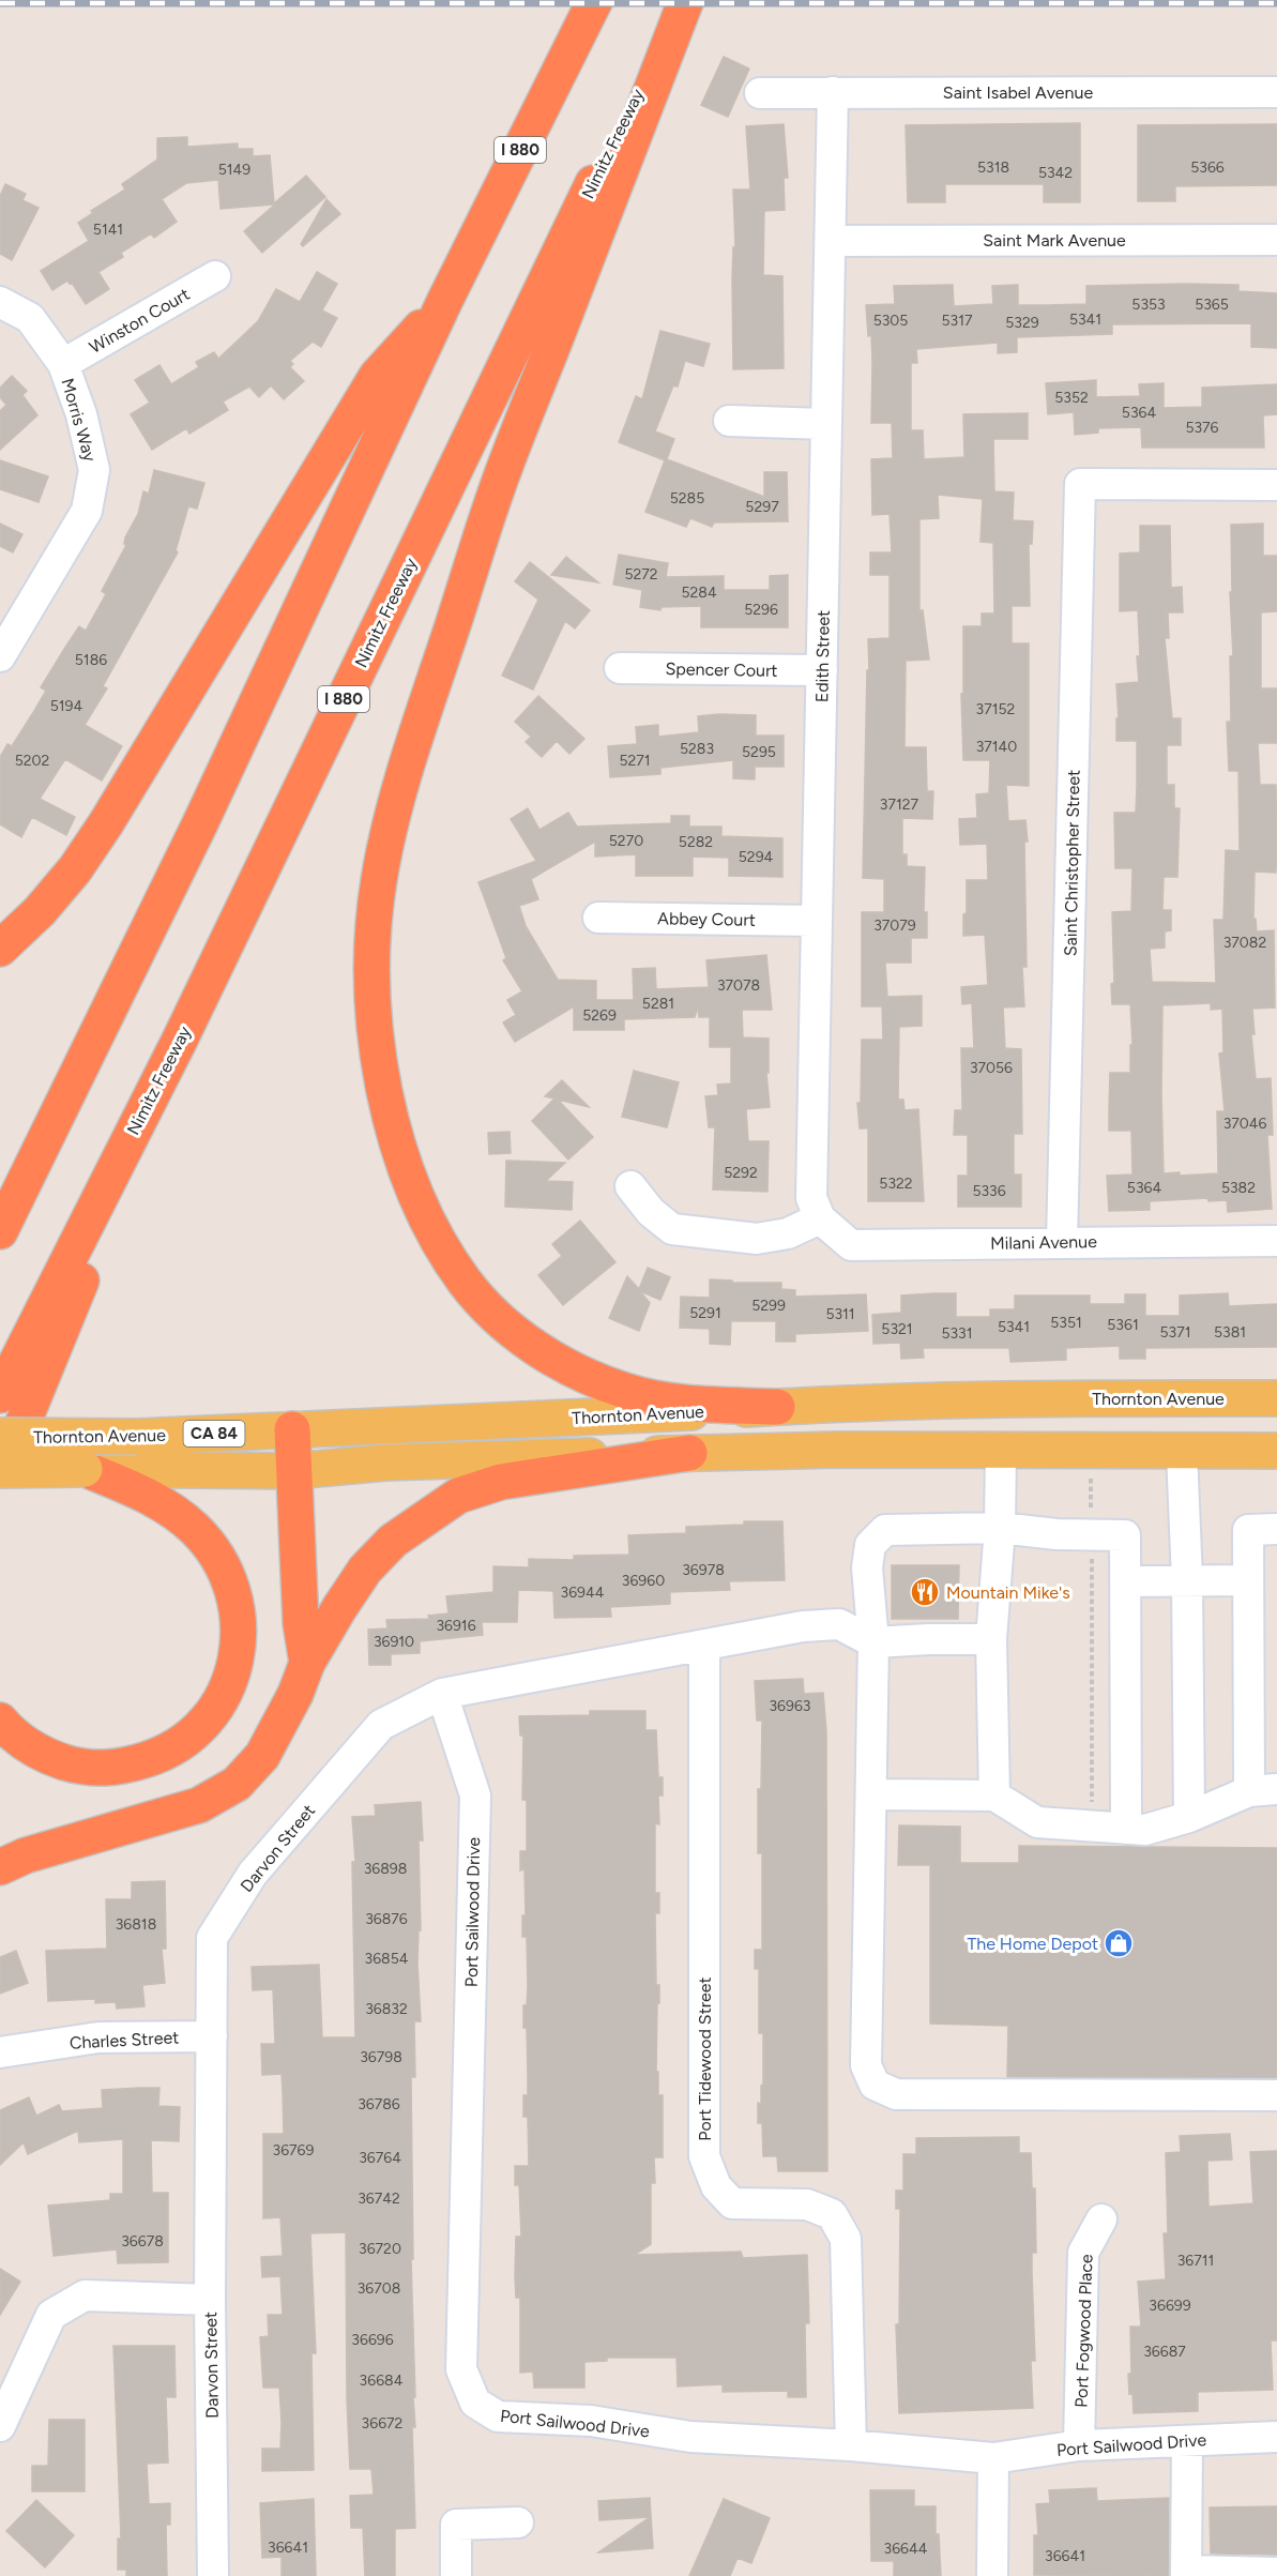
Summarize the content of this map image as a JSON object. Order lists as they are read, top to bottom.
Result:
{
  "streets": {
    "highway": ["Nimitz Freeway", "I 880"],
    "main road": ["Thornton Avenue", "CA 84"],
    "street": [
      "Saint Isabel Avenue",
      "Saint Mark Avenue",
      "Winston Court",
      "Morris Way",
      "Edith Street",
      "Spencer Court",
      "Saint Christopher Street",
      "Abbey Court",
      "Milani Avenue",
      "Darvon Street",
      "Port Sailwood Drive",
      "Charles Street",
      "Port Tidewood Street",
      "Port Fogwood Place"
    ]
  },
  "crossings": [
    ["Saint Isabel Avenue", "Edith Street"],
    ["Saint Mark Avenue", "Edith Street"],
    ["Winston Court", "Morris Way"],
    ["Edith Street", "Spencer Court"],
    ["Edith Street", "Abbey Court"],
    ["Edith Street", "Milani Avenue"],
    ["Saint Christopher Street", "Milani Avenue"],
    ["Darvon Street", "Port Sailwood Drive"],
    ["Darvon Street", "Charles Street"],
    ["Darvon Street", "Port Tidewood Street"],
    ["Port Sailwood Drive", "Port Tidewood Street"],
    ["Port Sailwood Drive", "Port Fogwood Place"]
  ],
  "places": {
    "restaurant": ["Mountain Mike's"],
    "shop": ["The Home Depot"]
  },
  "house_numbers": [
    "5318",
    "5366",
    "5149",
    "5342",
    "5141",
    "5353",
    "5365",
    "5341",
    "5305",
    "5317",
    "5329",
    "5352",
    "5364",
    "5376",
    "5285",
    "5297",
    "5272",
    "5284",
    "5296",
    "5186",
    "5194",
    "37152",
    "37140",
    "5283",
    "5295",
    "5202",
    "5271",
    "37127",
    "5270",
    "5282",
    "5294",
    "37079",
    "37082",
    "37078",
    "5281",
    "5269",
    "37056",
    "37046",
    "5292",
    "5322",
    "5364",
    "5382",
    "5336",
    "5299",
    "5291",
    "5311",
    "5351",
    "5361",
    "5341",
    "5321",
    "5371",
    "5381",
    "5331",
    "36978",
    "36960",
    "36944",
    "36916",
    "36910",
    "36963",
    "36898",
    "36876",
    "36818",
    "36854",
    "36832",
    "36798",
    "36786",
    "36769",
    "36764",
    "36742",
    "36678",
    "36720",
    "36711",
    "36708",
    "36699",
    "36696",
    "36687",
    "36684",
    "36672",
    "36641",
    "36644",
    "36641"
  ]
}
